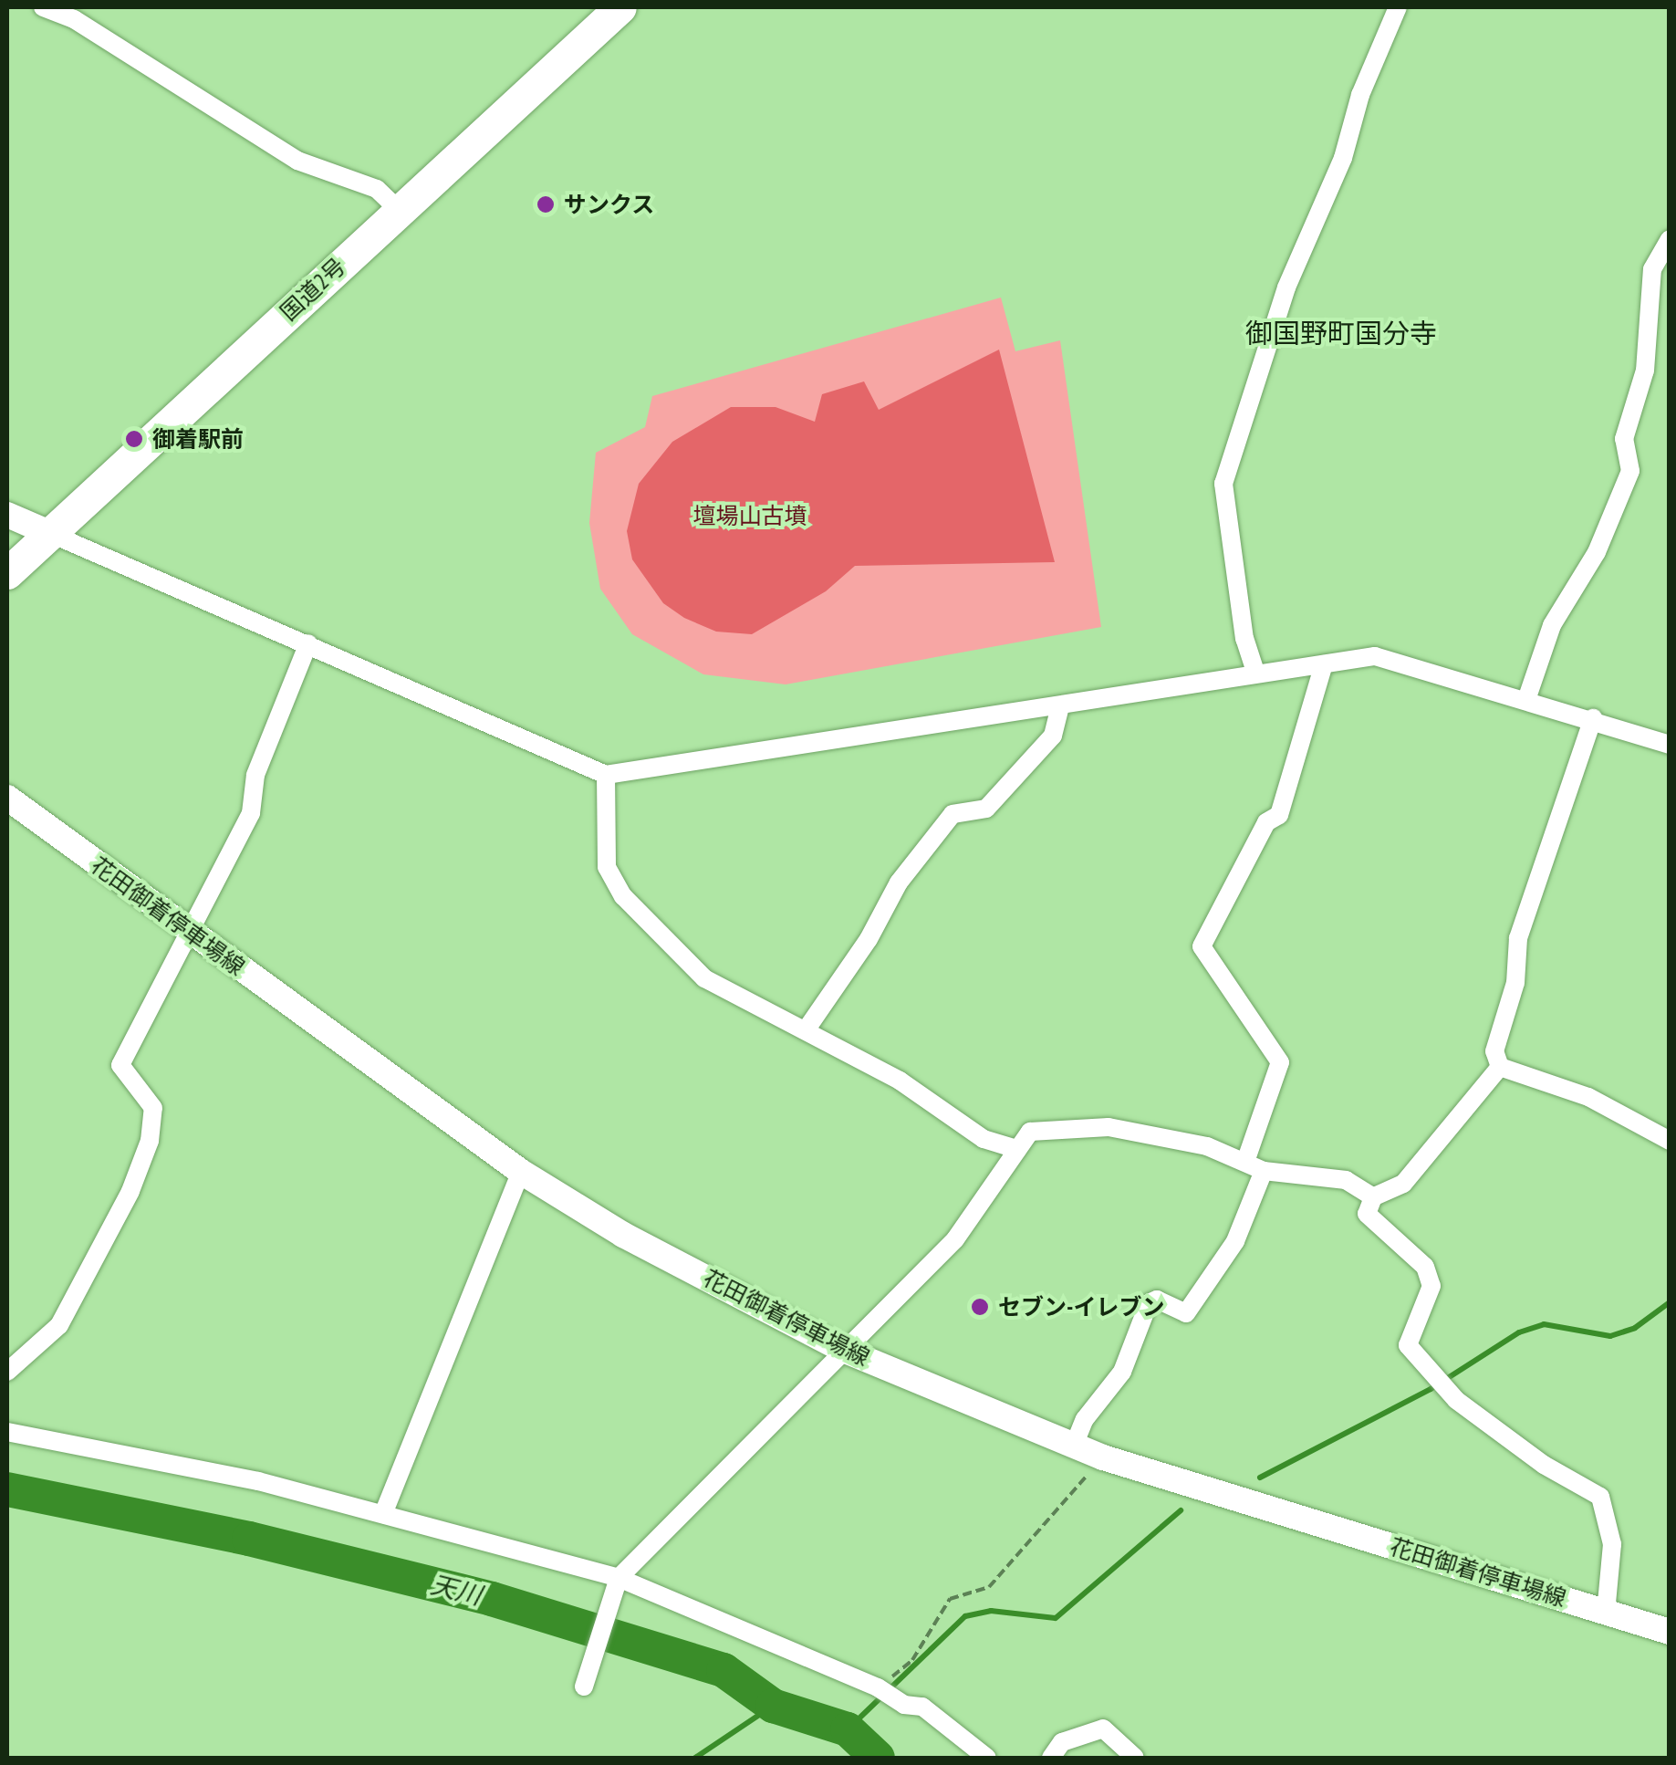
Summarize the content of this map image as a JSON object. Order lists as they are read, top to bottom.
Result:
{
  "streets": {
    "highway": ["国道2号"],
    "main road": ["花田御着停車場線"]
  },
  "districts": ["御国野町国分寺"],
  "water": ["天川"],
  "parks": ["壇場山古墳"],
  "places": ["サンクス", "御着駅前", "セブン-イレブン"]
}
